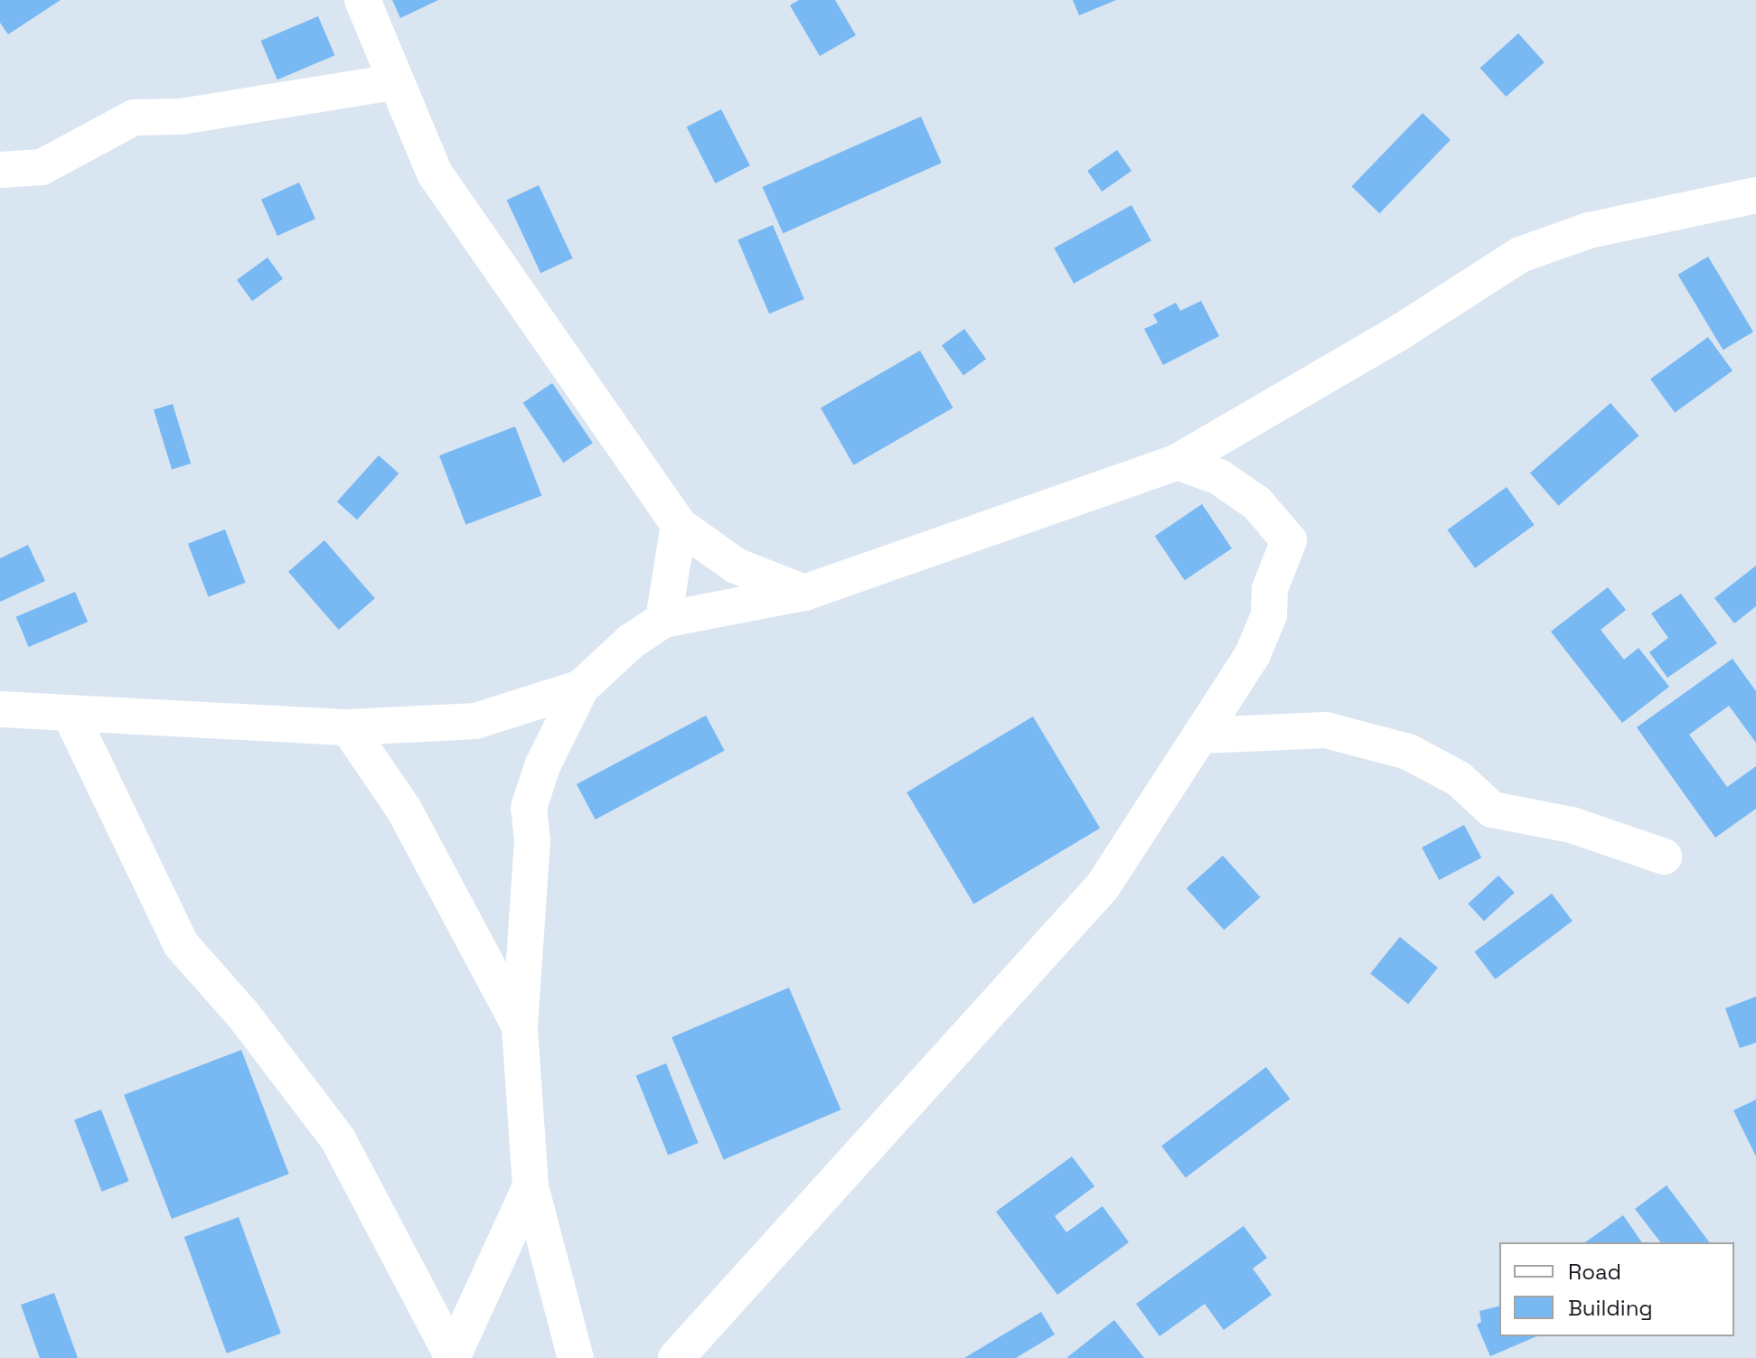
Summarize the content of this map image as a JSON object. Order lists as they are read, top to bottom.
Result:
{
  "legend": ["Road", "Building"]
}
